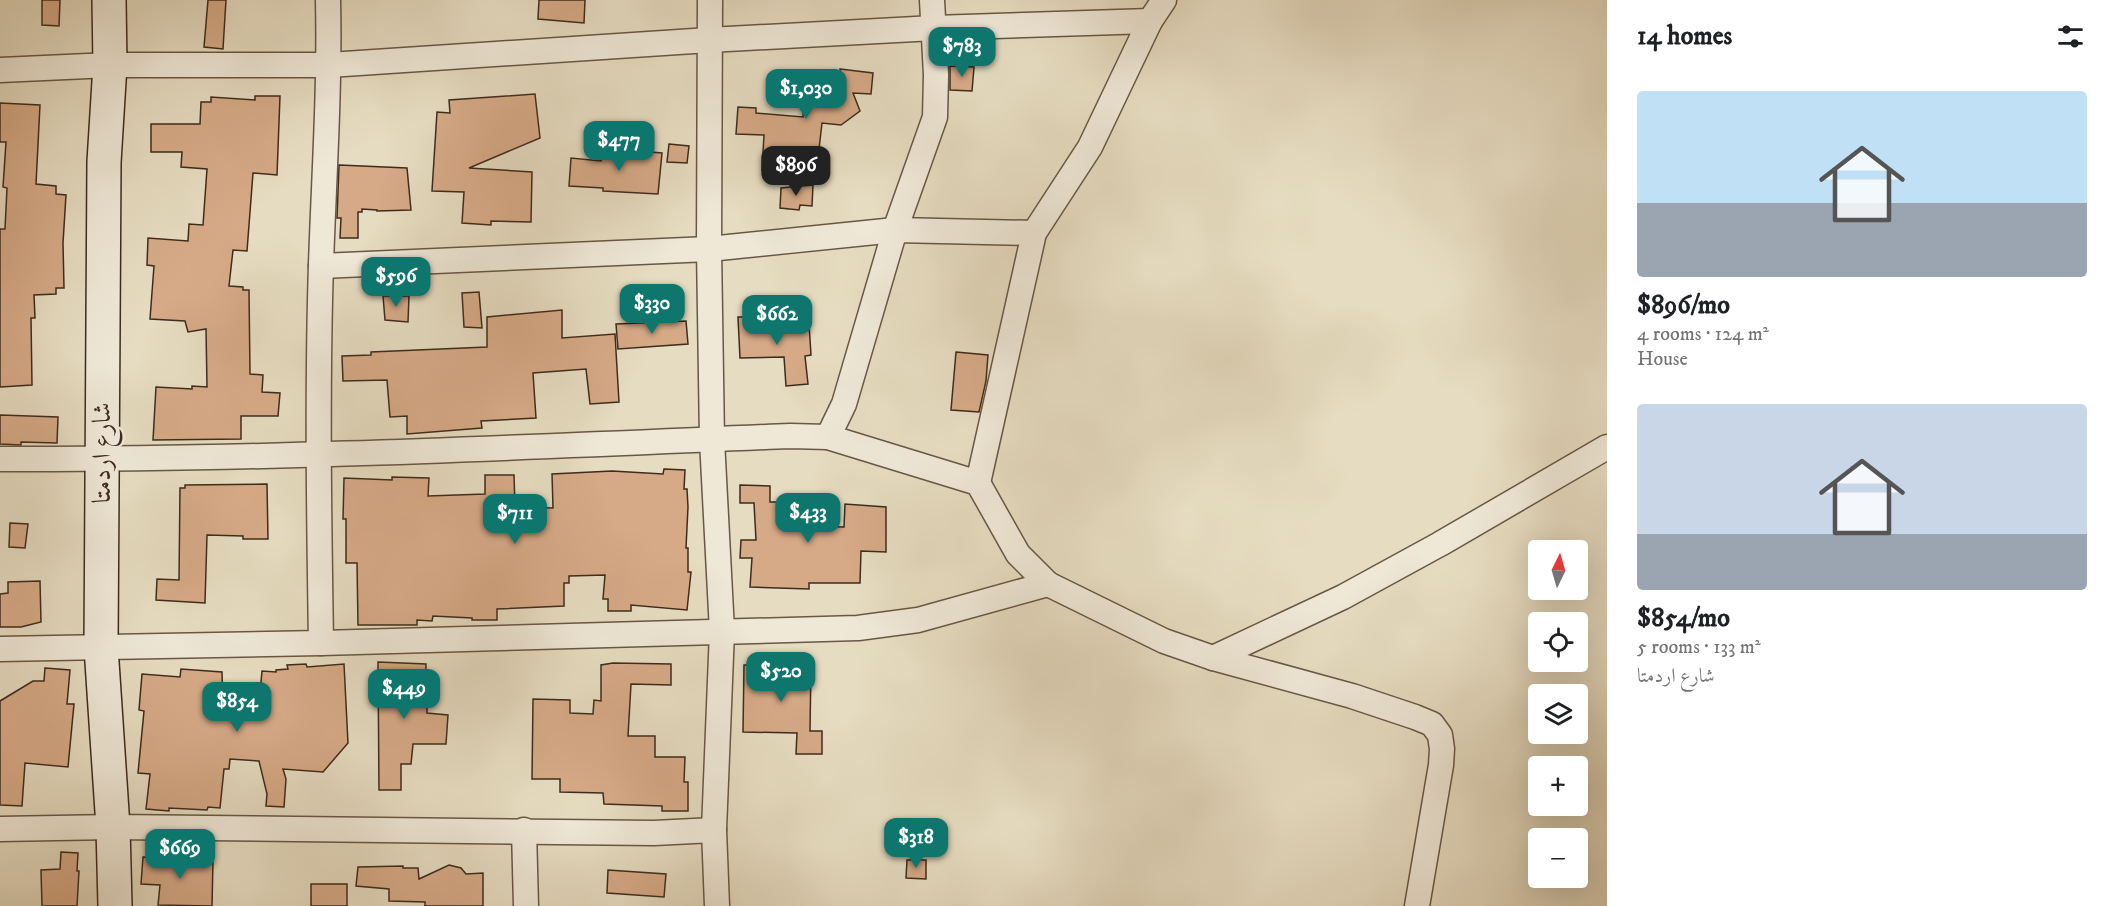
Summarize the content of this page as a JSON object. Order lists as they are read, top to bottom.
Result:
{
  "streets": {
    "main road": ["شارع اردمتا"]
  },
  "north": "top",
  "page": {
    "heading": "14 homes",
    "price": [
      "$783",
      "$1,030",
      "$477",
      "$896",
      "$596",
      "$330",
      "$662",
      "$433",
      "$711",
      "$520",
      "$449",
      "$854",
      "$318",
      "$669"
    ],
    "list": [
      {
        "name": "$896/mo",
        "note": "4 rooms · 124 m² · House"
      },
      {
        "name": "$854/mo",
        "note": "5 rooms · 133 m² · شارع اردمتا"
      }
    ],
    "map_buttons": ["+", "−"]
  }
}
